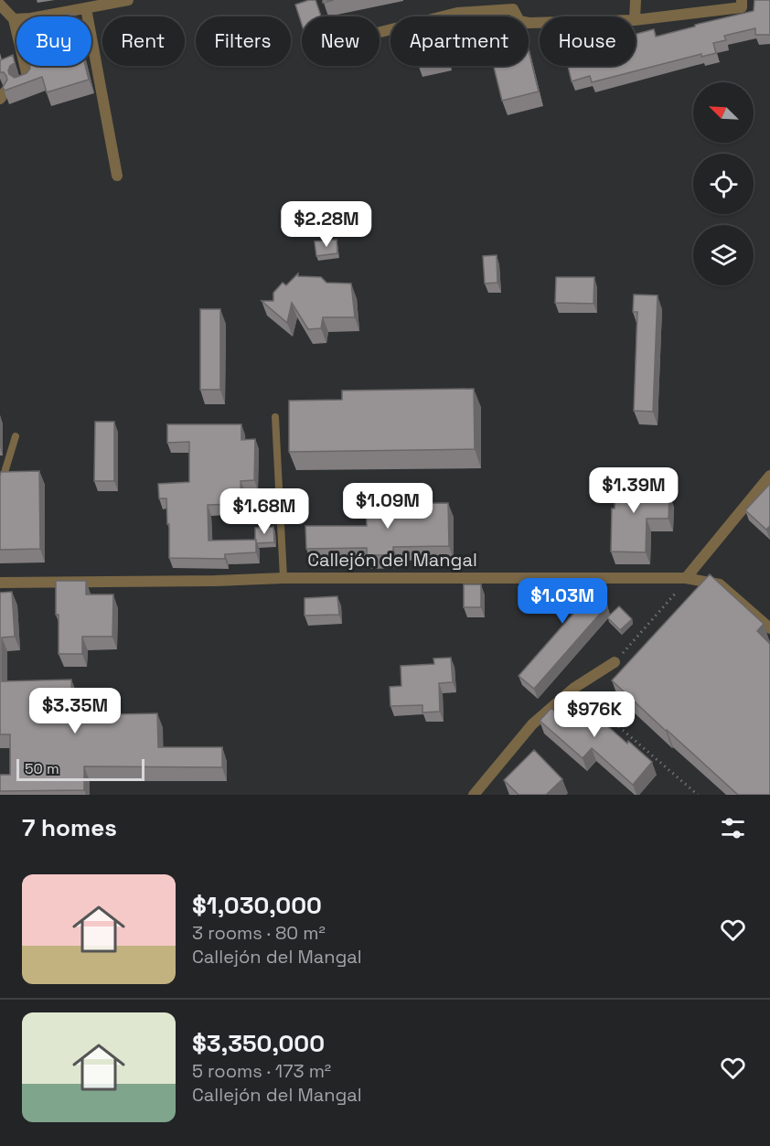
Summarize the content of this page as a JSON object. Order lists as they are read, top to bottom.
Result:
{
  "streets": {
    "street": ["Callejón del Mangal"]
  },
  "scale_bar": "50 m",
  "north": "top left",
  "page": {
    "chip": [
      "Buy",
      "Rent",
      "Filters",
      "New",
      "Apartment",
      "House"
    ],
    "price": [
      "$2.28M",
      "$1.39M",
      "$1.09M",
      "$1.68M",
      "$1.03M",
      "$3.35M",
      "$976K"
    ],
    "scale": "50 m",
    "heading": "7 homes",
    "list": [
      {
        "name": "$1,030,000",
        "note": "3 rooms · 80 m² · Callejón del Mangal"
      },
      {
        "name": "$3,350,000",
        "note": "5 rooms · 173 m² · Callejón del Mangal"
      }
    ]
  }
}
